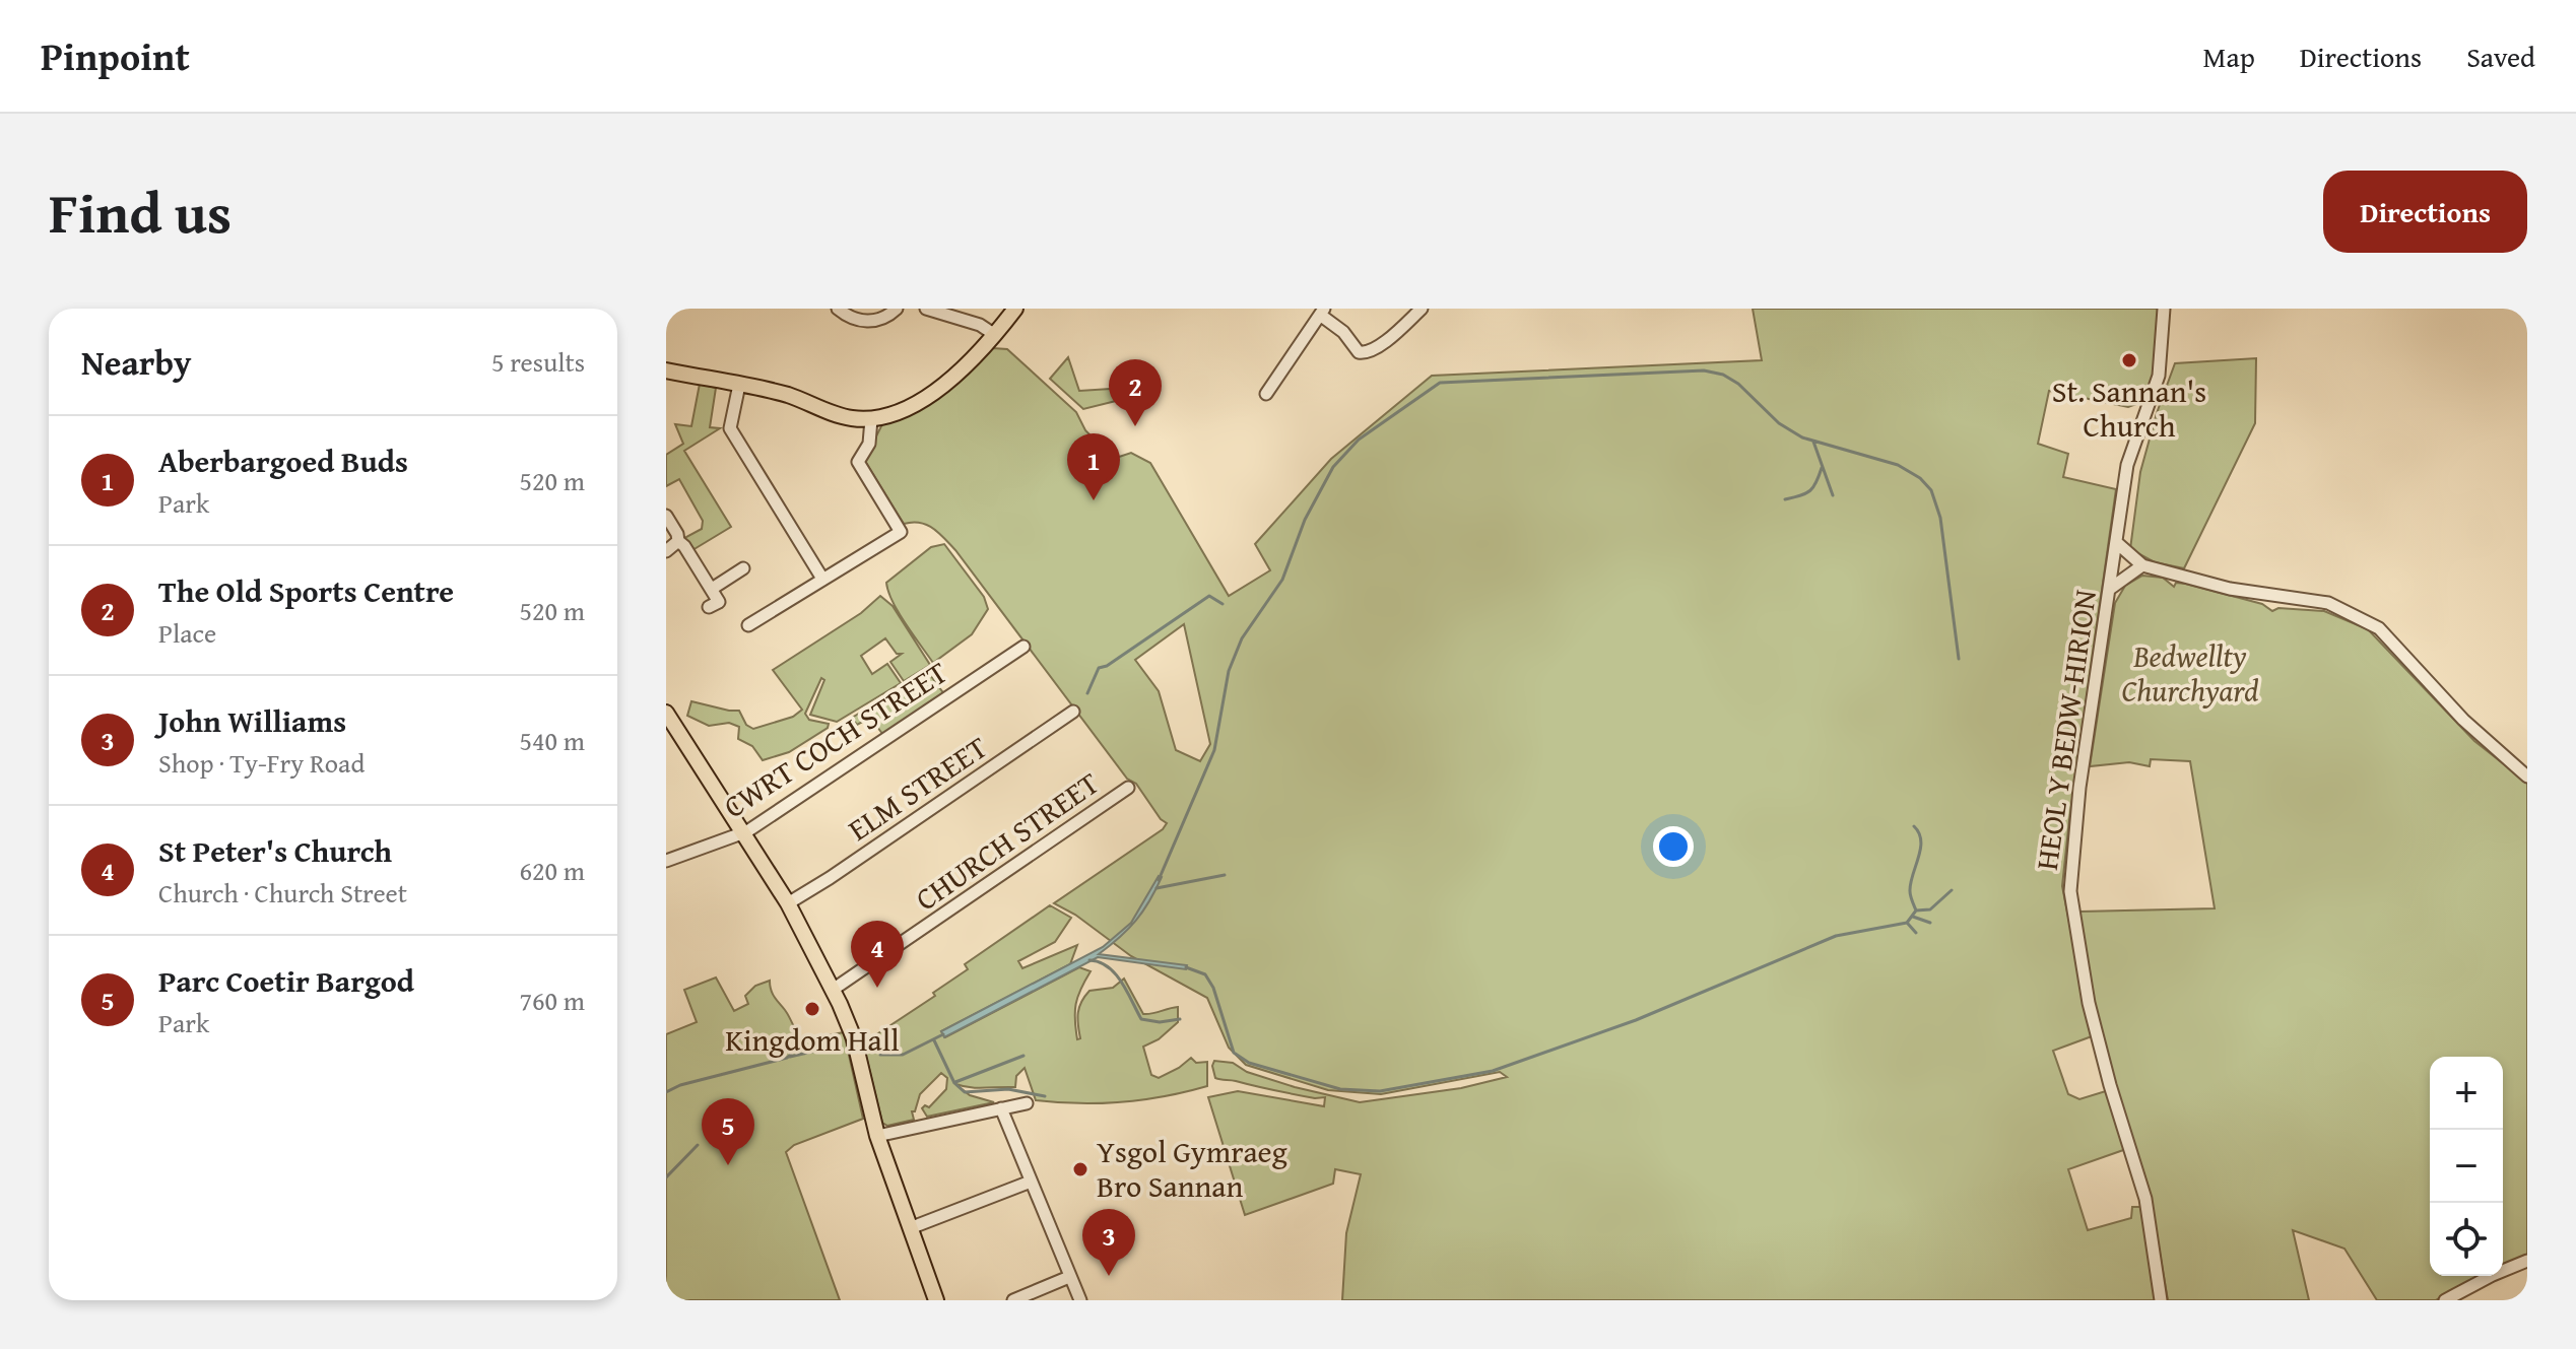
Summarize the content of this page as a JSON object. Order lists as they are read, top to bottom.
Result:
{
  "streets": {
    "street": [
      "HEOL Y BEDW-HIRION",
      "CWRT COCH STREET",
      "ELM STREET",
      "CHURCH STREET"
    ]
  },
  "parks": ["Bedwellty Churchyard"],
  "places": ["St. Sannan's Church", "Kingdom Hall", "Ysgol Gymraeg Bro Sannan"],
  "page": {
    "header": "Pinpoint",
    "nav": ["Map", "Directions", "Saved"],
    "title": "Find us",
    "buttons": "Directions",
    "heading": ["Nearby", "5 results"],
    "pins": [
      "2",
      "1",
      "4",
      "5",
      "3"
    ],
    "list": [
      {
        "mark": "1",
        "name": "Aberbargoed Buds",
        "note": "Park",
        "value": "520 m"
      },
      {
        "mark": "2",
        "name": "The Old Sports Centre",
        "note": "Place",
        "value": "520 m"
      },
      {
        "mark": "3",
        "name": "John Williams",
        "note": "Shop · Ty-Fry Road",
        "value": "540 m"
      },
      {
        "mark": "4",
        "name": "St Peter's Church",
        "note": "Church · Church Street",
        "value": "620 m"
      },
      {
        "mark": "5",
        "name": "Parc Coetir Bargod",
        "note": "Park",
        "value": "760 m"
      }
    ],
    "map_buttons": ["+", "−"]
  }
}
